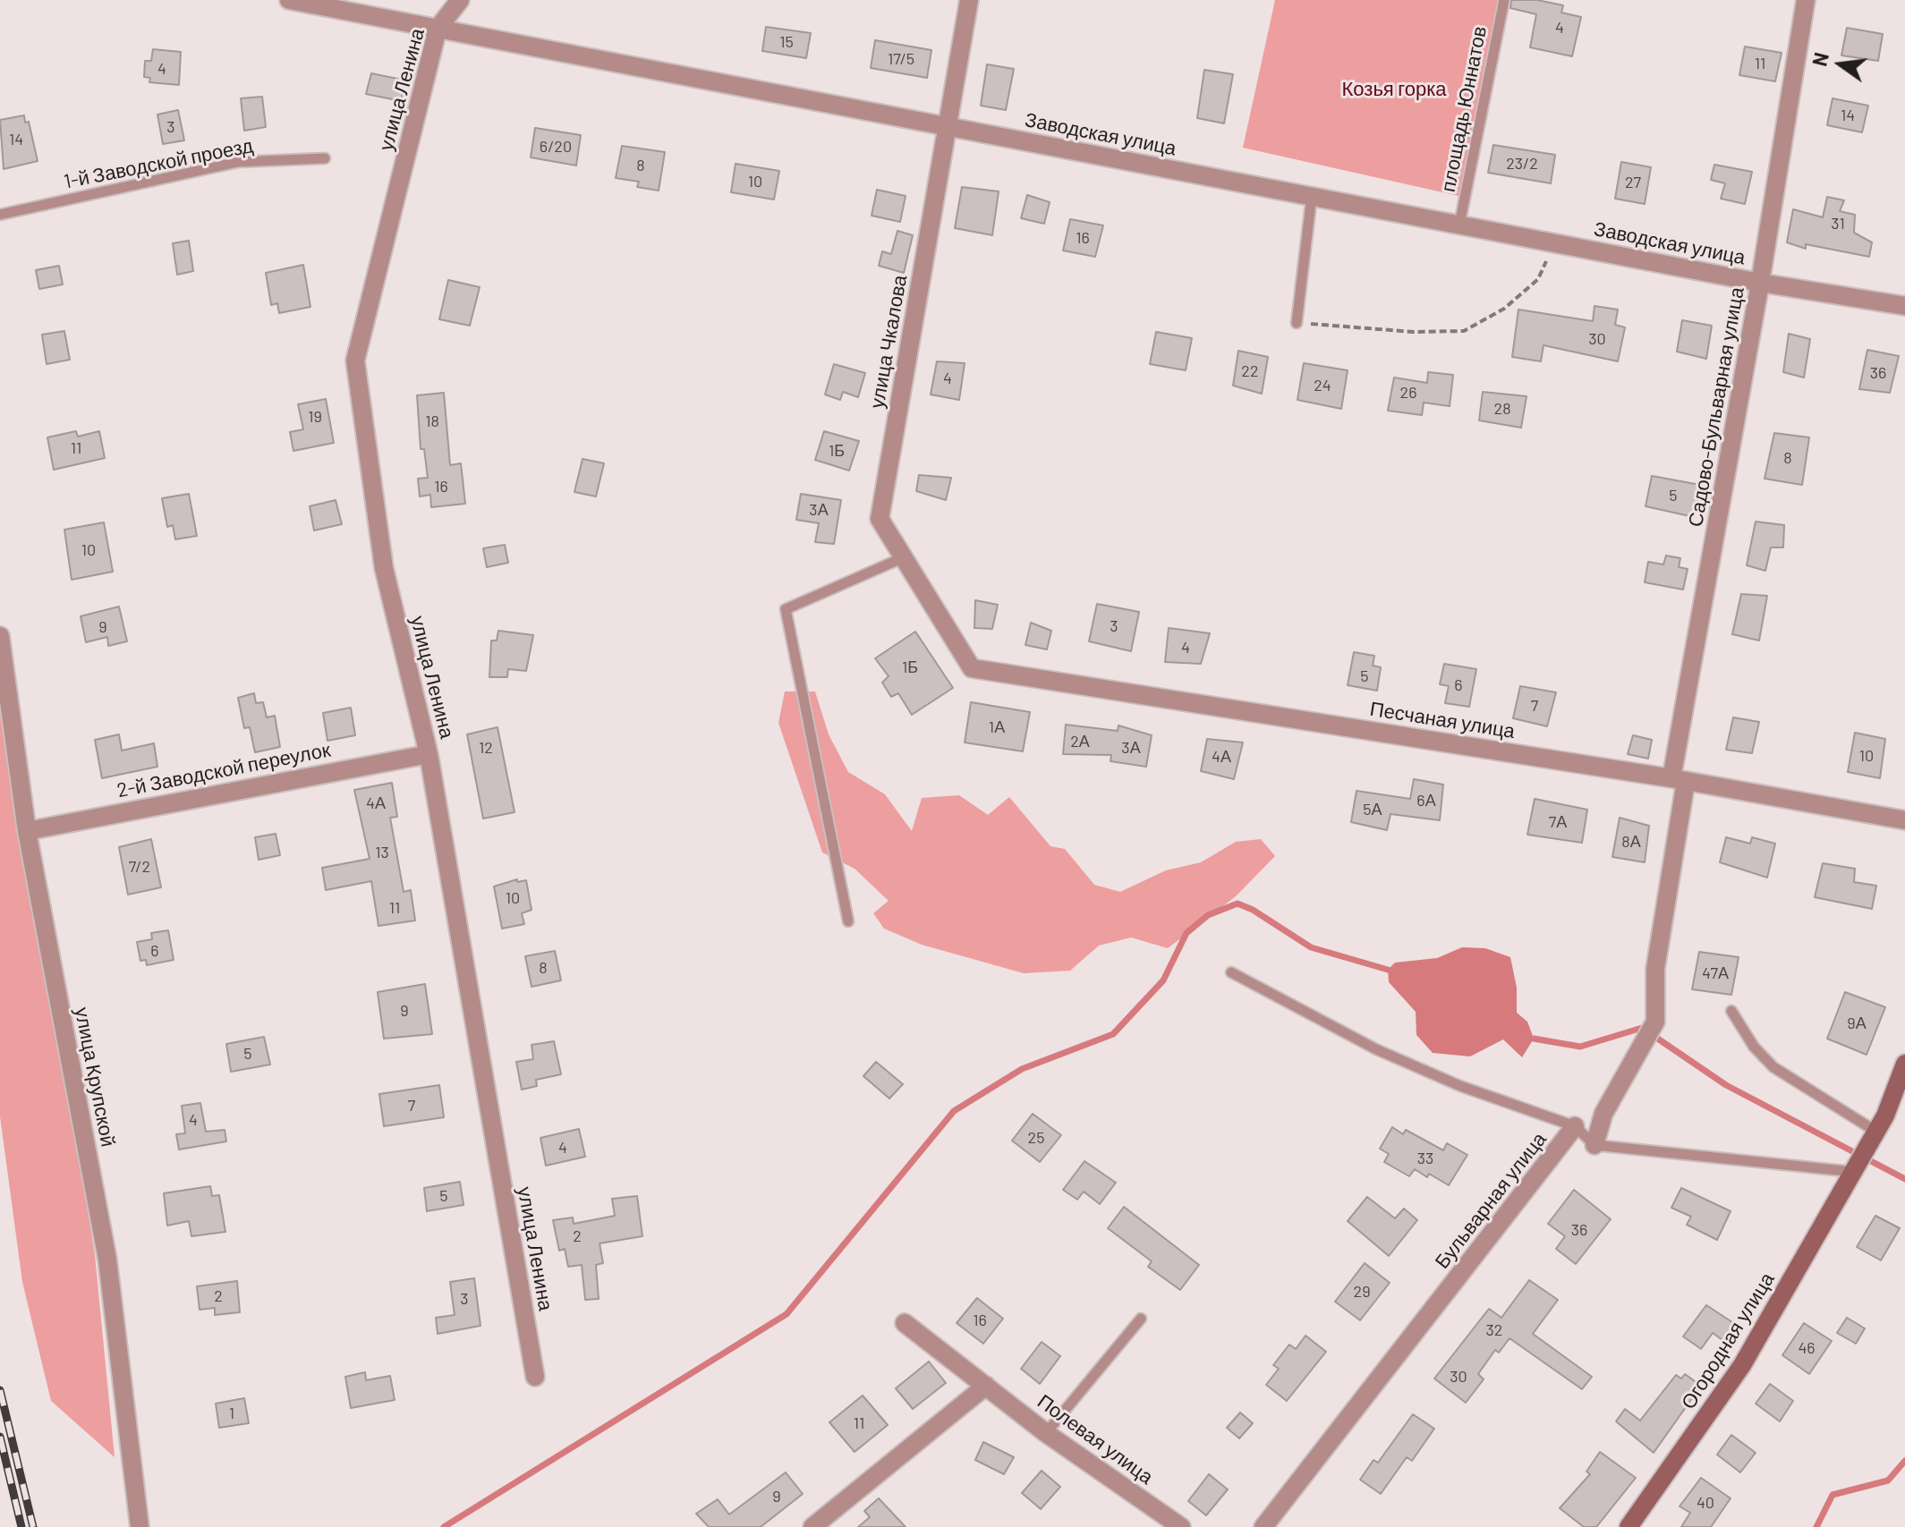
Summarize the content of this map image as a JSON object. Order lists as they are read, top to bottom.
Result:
{
  "streets": {
    "street": [
      "улица Ленина",
      "Заводская улица",
      "улица Чкалова",
      "Садово-Бульварная улица",
      "Песчаная улица",
      "2-й Заводской переулок",
      "улица Крупской",
      "Бульварная улица",
      "Огородная улица",
      "Полевая улица"
    ],
    "lane": ["площадь Юннатов", "1-й Заводской проезд"]
  },
  "crossings": [
    ["улица Ленина", "Заводская улица"],
    ["улица Ленина", "2-й Заводской переулок"],
    ["площадь Юннатов", "Заводская улица"],
    ["Заводская улица", "улица Чкалова"],
    ["Заводская улица", "Садово-Бульварная улица"],
    ["улица Чкалова", "Песчаная улица"],
    ["Садово-Бульварная улица", "Песчаная улица"],
    ["Садово-Бульварная улица", "Бульварная улица"],
    ["2-й Заводской переулок", "улица Крупской"]
  ],
  "parks": ["Козья горка"],
  "house_numbers": [
    "4",
    "15",
    "17/5",
    "11",
    "4",
    "14",
    "3",
    "14",
    "6/20",
    "23/2",
    "8",
    "10",
    "27",
    "31",
    "16",
    "30",
    "22",
    "36",
    "4",
    "24",
    "26",
    "28",
    "19",
    "18",
    "11",
    "1Б",
    "8",
    "16",
    "5",
    "3А",
    "10",
    "3",
    "9",
    "4",
    "1Б",
    "5",
    "6",
    "7",
    "1А",
    "2А",
    "12",
    "3А",
    "10",
    "4А",
    "6А",
    "4А",
    "5А",
    "7А",
    "8А",
    "13",
    "7/2",
    "10",
    "11",
    "6",
    "8",
    "47А",
    "9",
    "9А",
    "5",
    "7",
    "4",
    "25",
    "4",
    "33",
    "5",
    "36",
    "2",
    "29",
    "2",
    "3",
    "16",
    "32",
    "46",
    "30",
    "1",
    "11",
    "9",
    "40"
  ],
  "north": "left"
}
